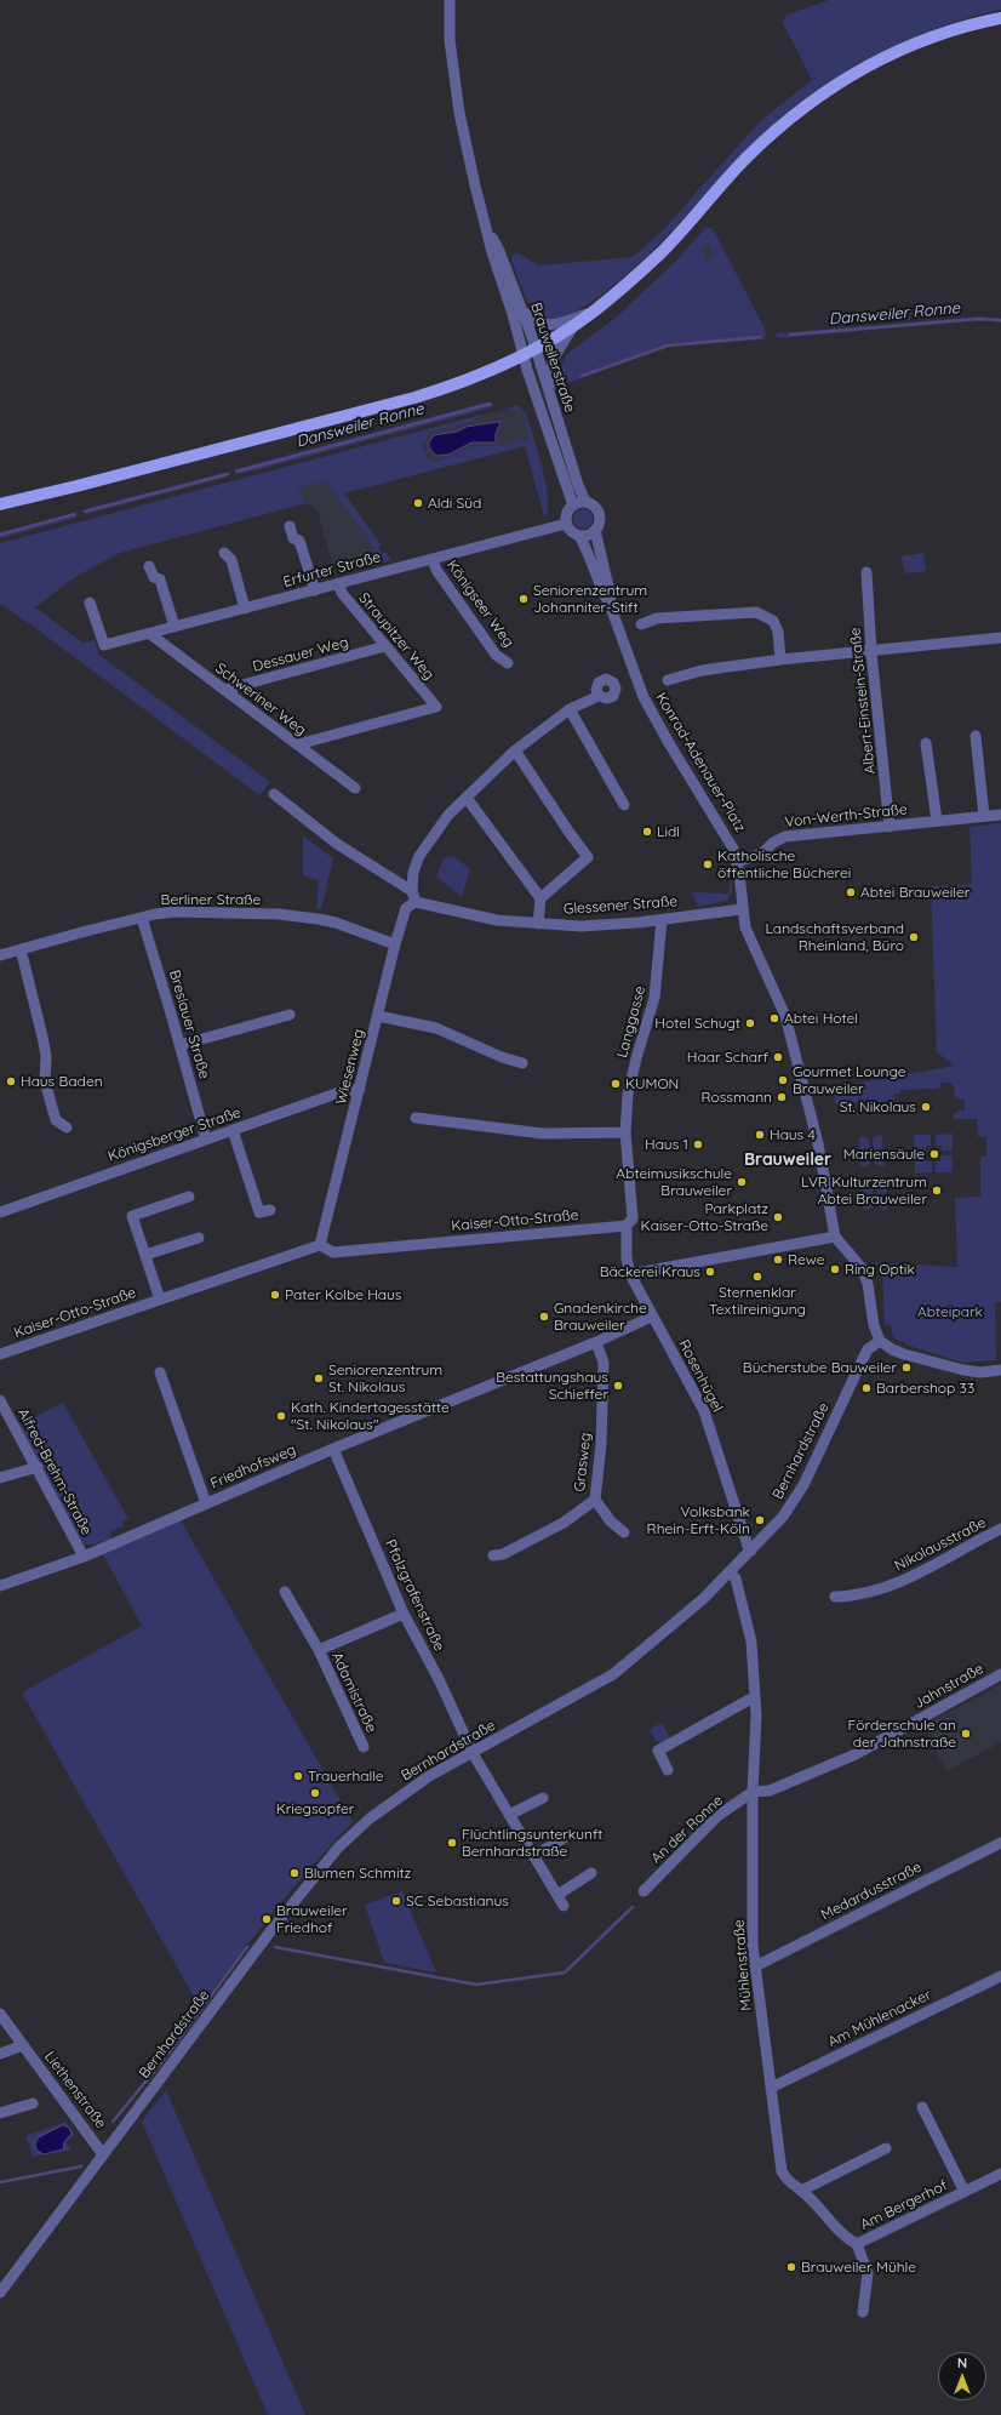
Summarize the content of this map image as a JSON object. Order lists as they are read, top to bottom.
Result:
{
  "streets": {
    "street": [
      "Brauweilerstraße",
      "Erfurter Straße",
      "Königseer Weg",
      "Straupitzer Weg",
      "Dessauer Weg",
      "Schweriner Weg",
      "Albert-Einstein-Straße",
      "Konrad-Adenauer-Platz",
      "Von-Werth-Straße",
      "Berliner Straße",
      "Glessener Straße",
      "Langgasse",
      "Breslauer Straße",
      "Wiesenweg",
      "Königsberger Straße",
      "Kaiser-Otto-Straße",
      "Rosenhügel",
      "Bernhardstraße",
      "Grasweg",
      "Friedhofsweg",
      "Alfred-Brehm-Straße",
      "Nikolausstraße",
      "Pfalzgrafenstraße",
      "Jahnstraße",
      "Adamistraße",
      "An der Ronne",
      "Medardusstraße",
      "Mühlenstraße",
      "Am Mühlenacker",
      "Liethenstraße",
      "Am Bergerhof"
    ]
  },
  "crossings": [
    ["Brauweilerstraße", "Erfurter Straße"],
    ["Brauweilerstraße", "Konrad-Adenauer-Platz"],
    ["Erfurter Straße", "Königseer Weg"],
    ["Erfurter Straße", "Straupitzer Weg"],
    ["Erfurter Straße", "Schweriner Weg"],
    ["Erfurter Straße", "Konrad-Adenauer-Platz"],
    ["Straupitzer Weg", "Dessauer Weg"],
    ["Straupitzer Weg", "Schweriner Weg"],
    ["Dessauer Weg", "Schweriner Weg"],
    ["Albert-Einstein-Straße", "Von-Werth-Straße"],
    ["Konrad-Adenauer-Platz", "Von-Werth-Straße"],
    ["Konrad-Adenauer-Platz", "Glessener Straße"],
    ["Berliner Straße", "Breslauer Straße"],
    ["Berliner Straße", "Wiesenweg"],
    ["Glessener Straße", "Langgasse"],
    ["Glessener Straße", "Wiesenweg"],
    ["Langgasse", "Kaiser-Otto-Straße"],
    ["Breslauer Straße", "Königsberger Straße"],
    ["Wiesenweg", "Königsberger Straße"],
    ["Wiesenweg", "Kaiser-Otto-Straße"],
    ["Rosenhügel", "Bernhardstraße"],
    ["Rosenhügel", "Friedhofsweg"],
    ["Bernhardstraße", "Pfalzgrafenstraße"],
    ["Bernhardstraße", "Mühlenstraße"],
    ["Bernhardstraße", "Liethenstraße"],
    ["Grasweg", "Friedhofsweg"],
    ["Friedhofsweg", "Alfred-Brehm-Straße"],
    ["Friedhofsweg", "Pfalzgrafenstraße"],
    ["Pfalzgrafenstraße", "Adamistraße"],
    ["Jahnstraße", "An der Ronne"],
    ["Jahnstraße", "Mühlenstraße"],
    ["An der Ronne", "Mühlenstraße"],
    ["Medardusstraße", "Mühlenstraße"],
    ["Mühlenstraße", "Am Mühlenacker"],
    ["Mühlenstraße", "Am Bergerhof"]
  ],
  "districts": ["Brauweiler"],
  "water": ["Dansweiler Ronne"],
  "parks": ["Abteipark"],
  "places": [
    "Aldi Süd",
    "Seniorenzentrum Johanniter-Stift",
    "Lidl",
    "Katholische öffentliche Bücherei",
    "Abtei Brauweiler",
    "Landschaftsverband Rheinland, Büro",
    "Abtei Hotel",
    "Hotel Schugt",
    "Haar Scharf",
    "Gourmet Lounge Brauweiler",
    "Haus Baden",
    "KUMON",
    "Rossmann",
    "St. Nikolaus",
    "Haus 4",
    "Haus 1",
    "Mariensäule",
    "Abteimusikschule Brauweiler",
    "LVR Kulturzentrum Abtei Brauweiler",
    "Parkplatz Kaiser-Otto-Straße",
    "Rewe",
    "Ring Optik",
    "Bäckerei Kraus",
    "Sternenklar Textilreinigung",
    "Pater Kolbe Haus",
    "Gnadenkirche Brauweiler",
    "Bücherstube Bauweiler",
    "Seniorenzentrum St. Nikolaus",
    "Bestattungshaus Schieffer",
    "Barbershop 33",
    "Kath. Kindertagesstätte \"St. Nikolaus\"",
    "Volksbank Rhein-Erft-Köln",
    "Förderschule an der Jahnstraße",
    "Trauerhalle",
    "Kriegsopfer",
    "Flüchtlingsunterkunft Bernhardstraße",
    "Blumen Schmitz",
    "SC Sebastianus",
    "Brauweiler Friedhof",
    "Brauweiler Mühle"
  ],
  "north": "top"
}
